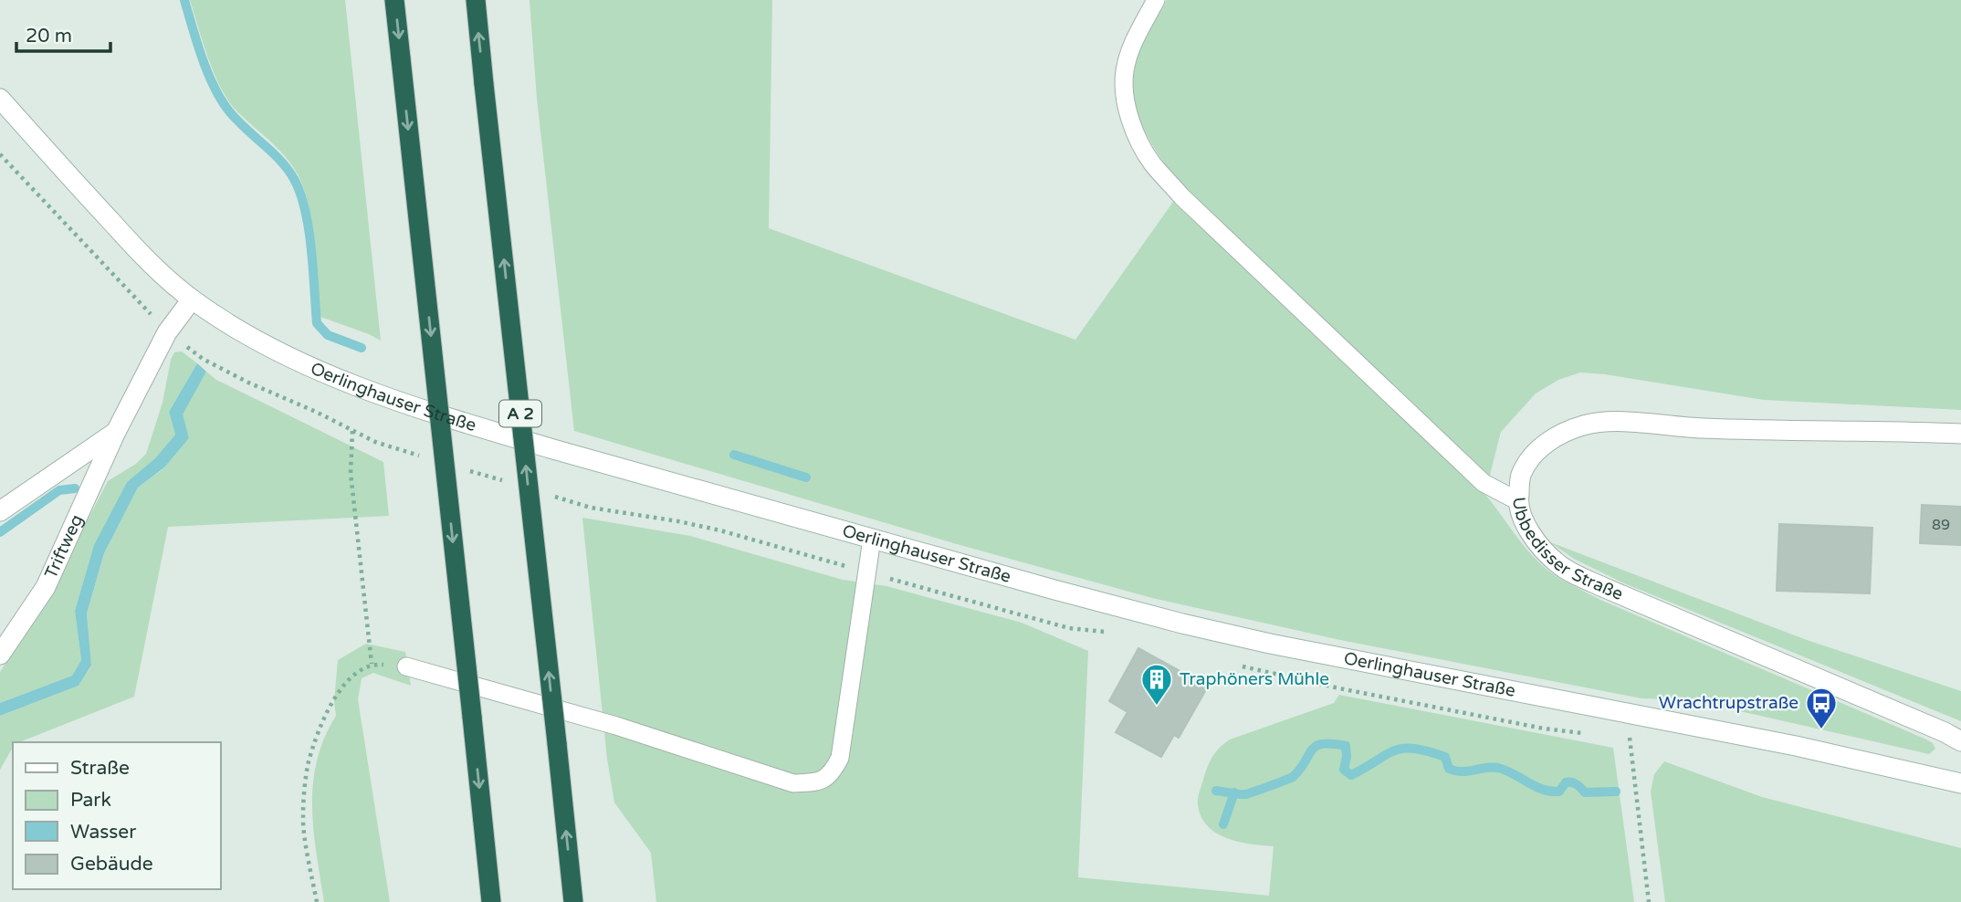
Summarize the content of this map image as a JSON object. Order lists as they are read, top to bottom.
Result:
{
  "streets": {
    "highway": ["A 2"],
    "main road": ["Oerlinghauser Straße", "Ubbedisser Straße", "Triftweg"]
  },
  "crossings": [
    ["Oerlinghauser Straße", "Triftweg"]
  ],
  "places": {
    "building": ["Traphöners Mühle"],
    "bus stop": ["Wrachtrupstraße"]
  },
  "house_numbers": ["89"],
  "legend": [
    "Straße",
    "Park",
    "Wasser",
    "Gebäude"
  ],
  "scale_bar": "20 m"
}
